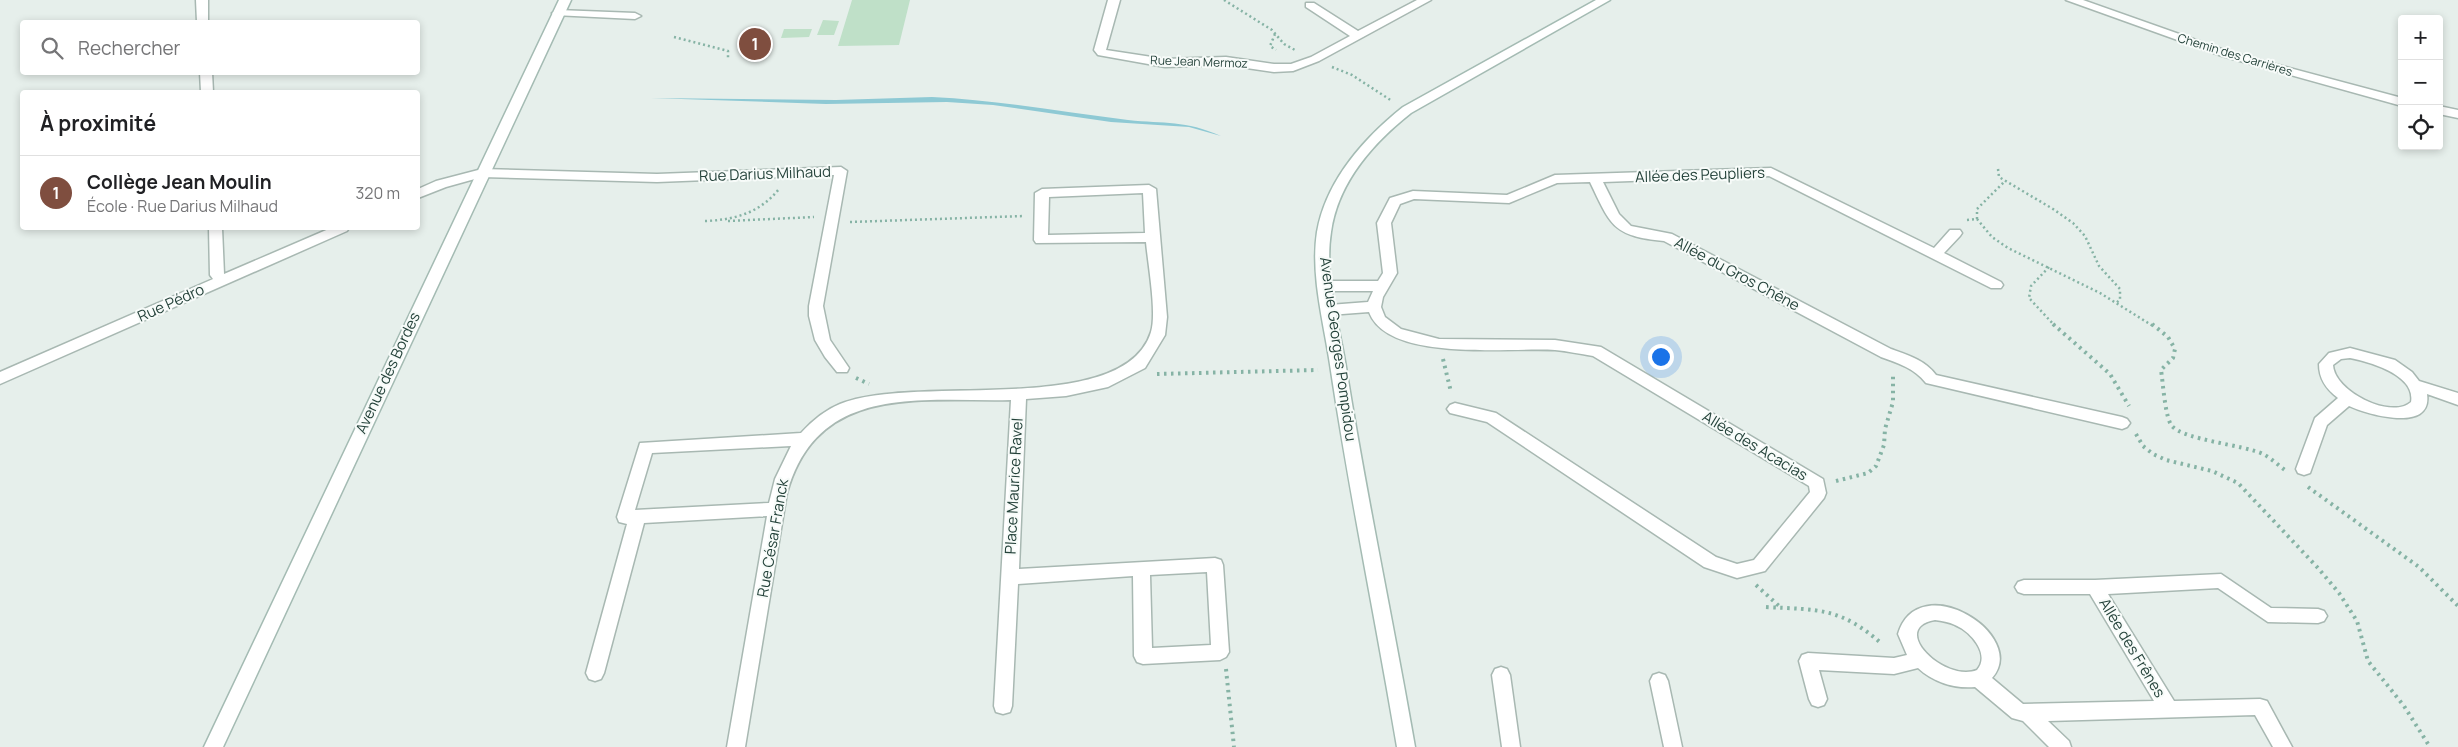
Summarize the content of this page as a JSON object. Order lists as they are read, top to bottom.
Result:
{
  "streets": {
    "street": [
      "Chemin des Carrières",
      "Rue Jean Mermoz",
      "Rue Darius Milhaud",
      "Allée des Peupliers",
      "Allée du Gros Chêne",
      "Rue Pédro",
      "Avenue Georges Pompidou",
      "Avenue des Bordes",
      "Allée des Acacias",
      "Place Maurice Ravel",
      "Rue César Franck",
      "Allée des Frênes"
    ]
  },
  "crossings": [
    ["Rue Darius Milhaud", "Avenue des Bordes"],
    ["Allée des Peupliers", "Allée du Gros Chêne"],
    ["Place Maurice Ravel", "Rue César Franck"]
  ],
  "page": {
    "map_buttons": ["+", "−"],
    "search": "Rechercher",
    "pins": "1",
    "heading": "À proximité",
    "list": [
      {
        "mark": "1",
        "name": "Collège Jean Moulin",
        "note": "École · Rue Darius Milhaud",
        "value": "320 m"
      }
    ]
  }
}
